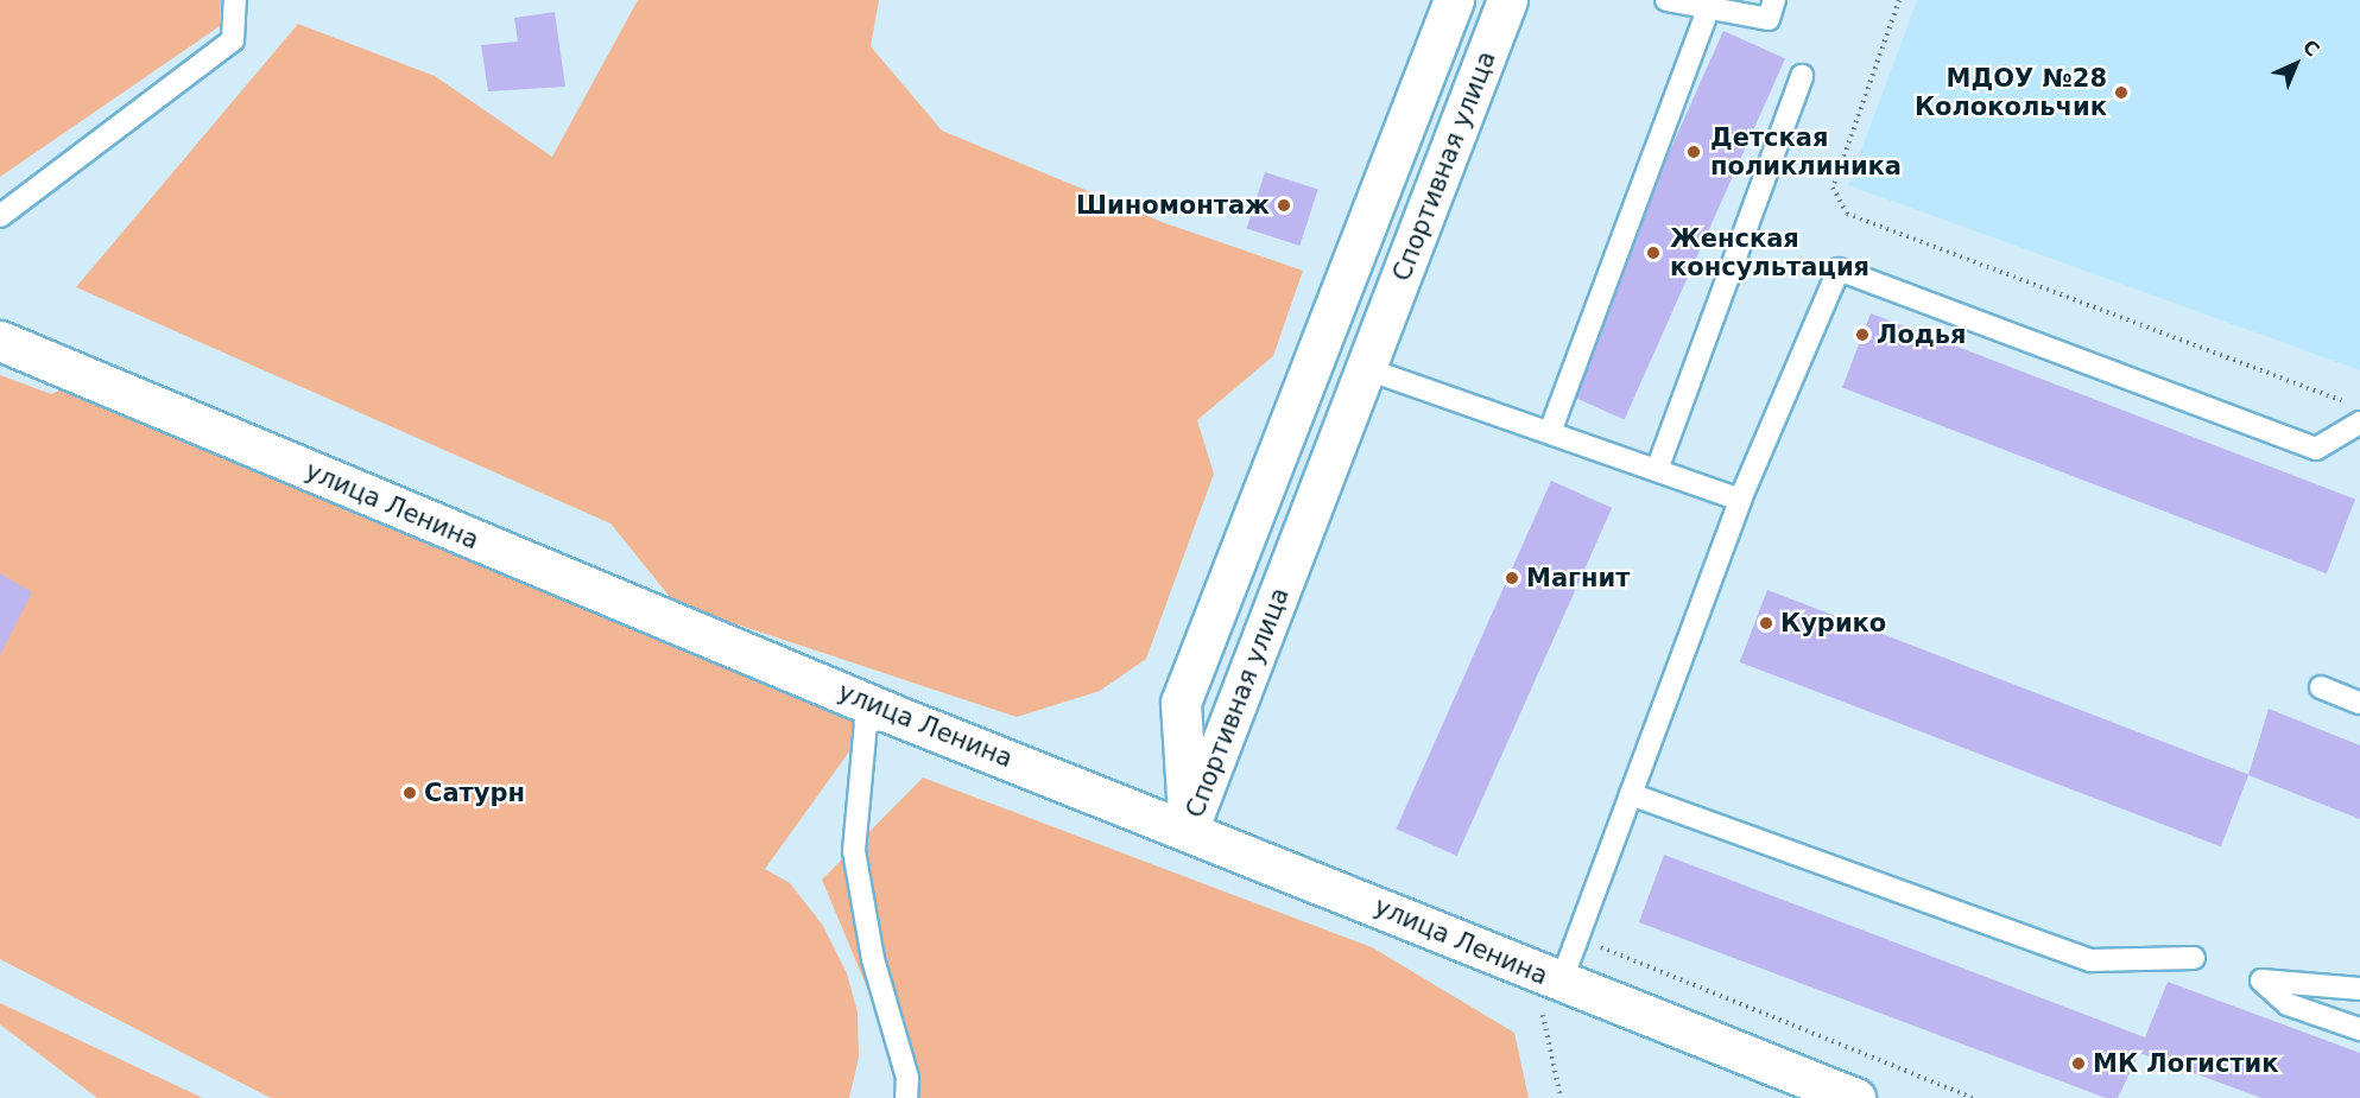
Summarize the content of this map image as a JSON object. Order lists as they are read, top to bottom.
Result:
{
  "streets": {
    "street": ["Спортивная улица", "улица Ленина"]
  },
  "crossings": [
    ["Спортивная улица", "улица Ленина"]
  ],
  "places": [
    "МДОУ №28 Колокольчик",
    "Детская поликлиника",
    "Шиномонтаж",
    "Женская консультация",
    "Лодья",
    "Магнит",
    "Курико",
    "Сатурн",
    "МК Логистик"
  ],
  "north": "top right"
}
